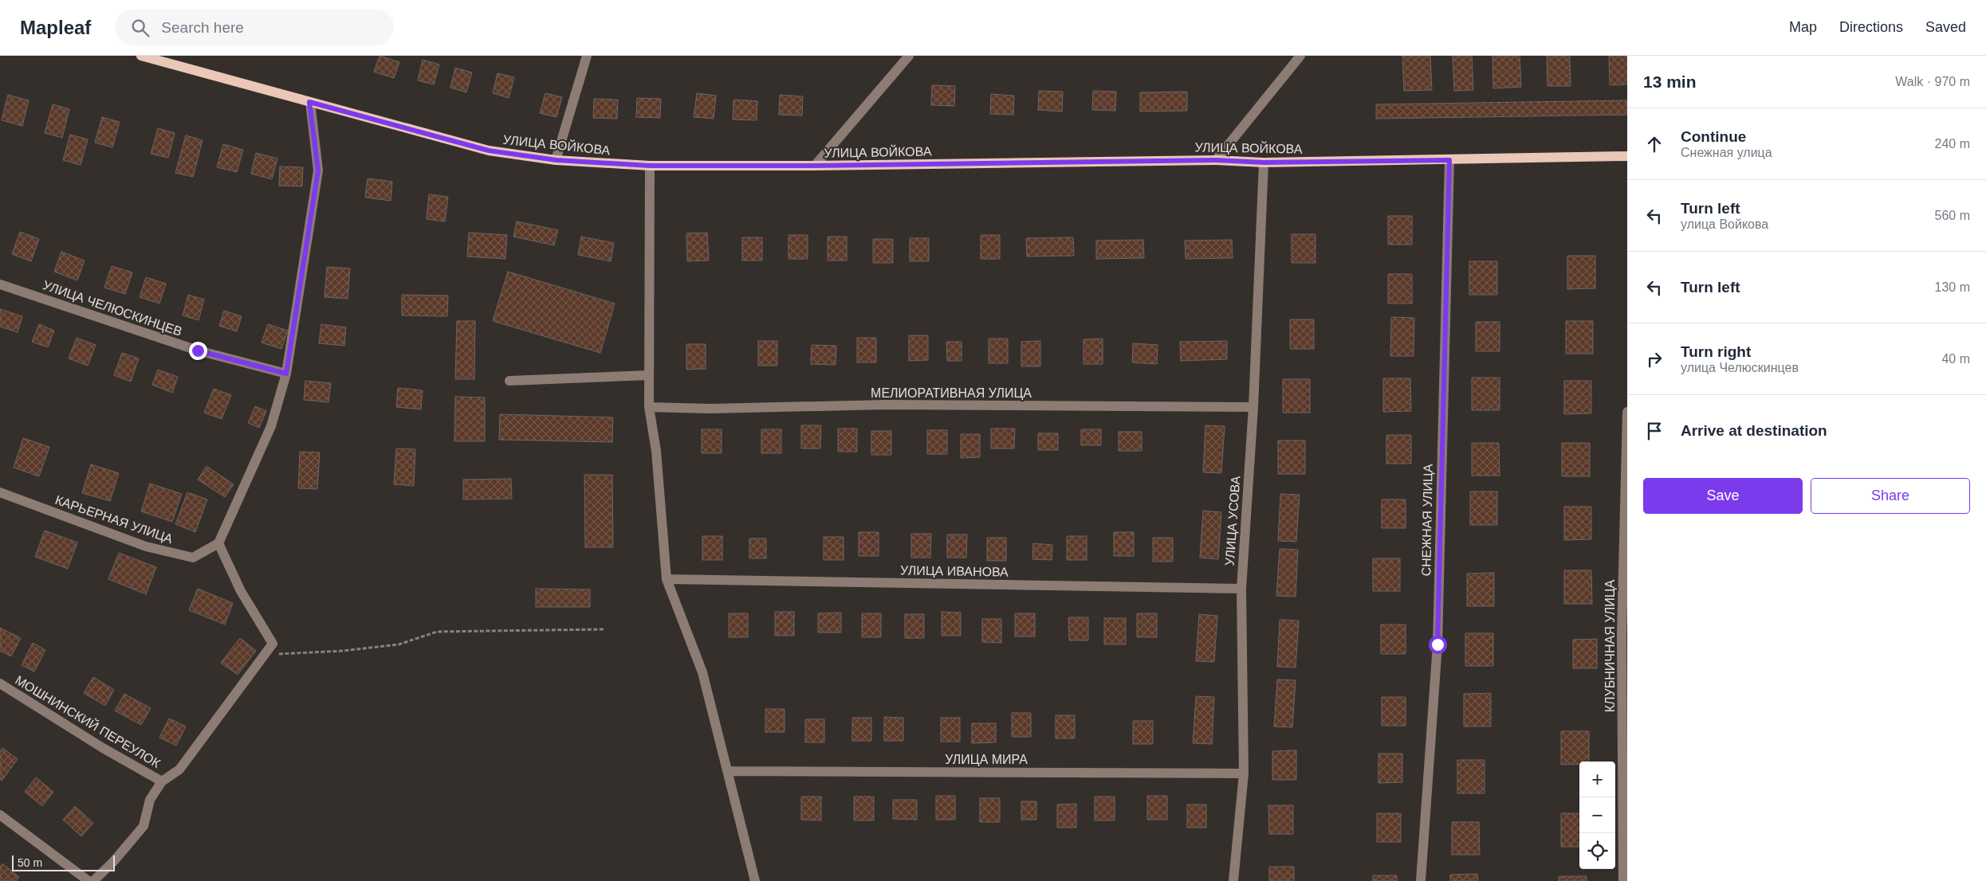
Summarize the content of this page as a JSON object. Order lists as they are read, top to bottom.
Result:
{
  "streets": {
    "main road": ["УЛИЦА ВОЙКОВА"],
    "street": [
      "УЛИЦА ЧЕЛЮСКИНЦЕВ",
      "МЕЛИОРАТИВНАЯ УЛИЦА",
      "КАРЬЕРНАЯ УЛИЦА",
      "СНЕЖНАЯ УЛИЦА",
      "УЛИЦА УСОВА",
      "УЛИЦА ИВАНОВА",
      "КЛУБНИЧНАЯ УЛИЦА",
      "МОШНИНСКИЙ ПЕРЕУЛОК",
      "УЛИЦА МИРА"
    ]
  },
  "crossings": [
    ["УЛИЦА ВОЙКОВА", "СНЕЖНАЯ УЛИЦА"],
    ["УЛИЦА ВОЙКОВА", "УЛИЦА УСОВА"],
    ["МЕЛИОРАТИВНАЯ УЛИЦА", "УЛИЦА УСОВА"],
    ["УЛИЦА УСОВА", "УЛИЦА ИВАНОВА"],
    ["УЛИЦА УСОВА", "УЛИЦА МИРА"]
  ],
  "scale_bar": "50 m",
  "page": {
    "header": "Mapleaf",
    "search": "Search here",
    "nav": ["Map", "Directions", "Saved"],
    "heading": ["13 min", "Walk · 970 m"],
    "list": [
      ["Continue", "Снежная улица", "240 m"],
      ["Turn left", "улица Войкова", "560 m"],
      ["Turn left", "130 m"],
      ["Turn right", "улица Челюскинцев", "40 m"],
      "Arrive at destination"
    ],
    "buttons": ["Save", "Share"],
    "map_buttons": ["+", "−"],
    "scale": "50 m"
  }
}
